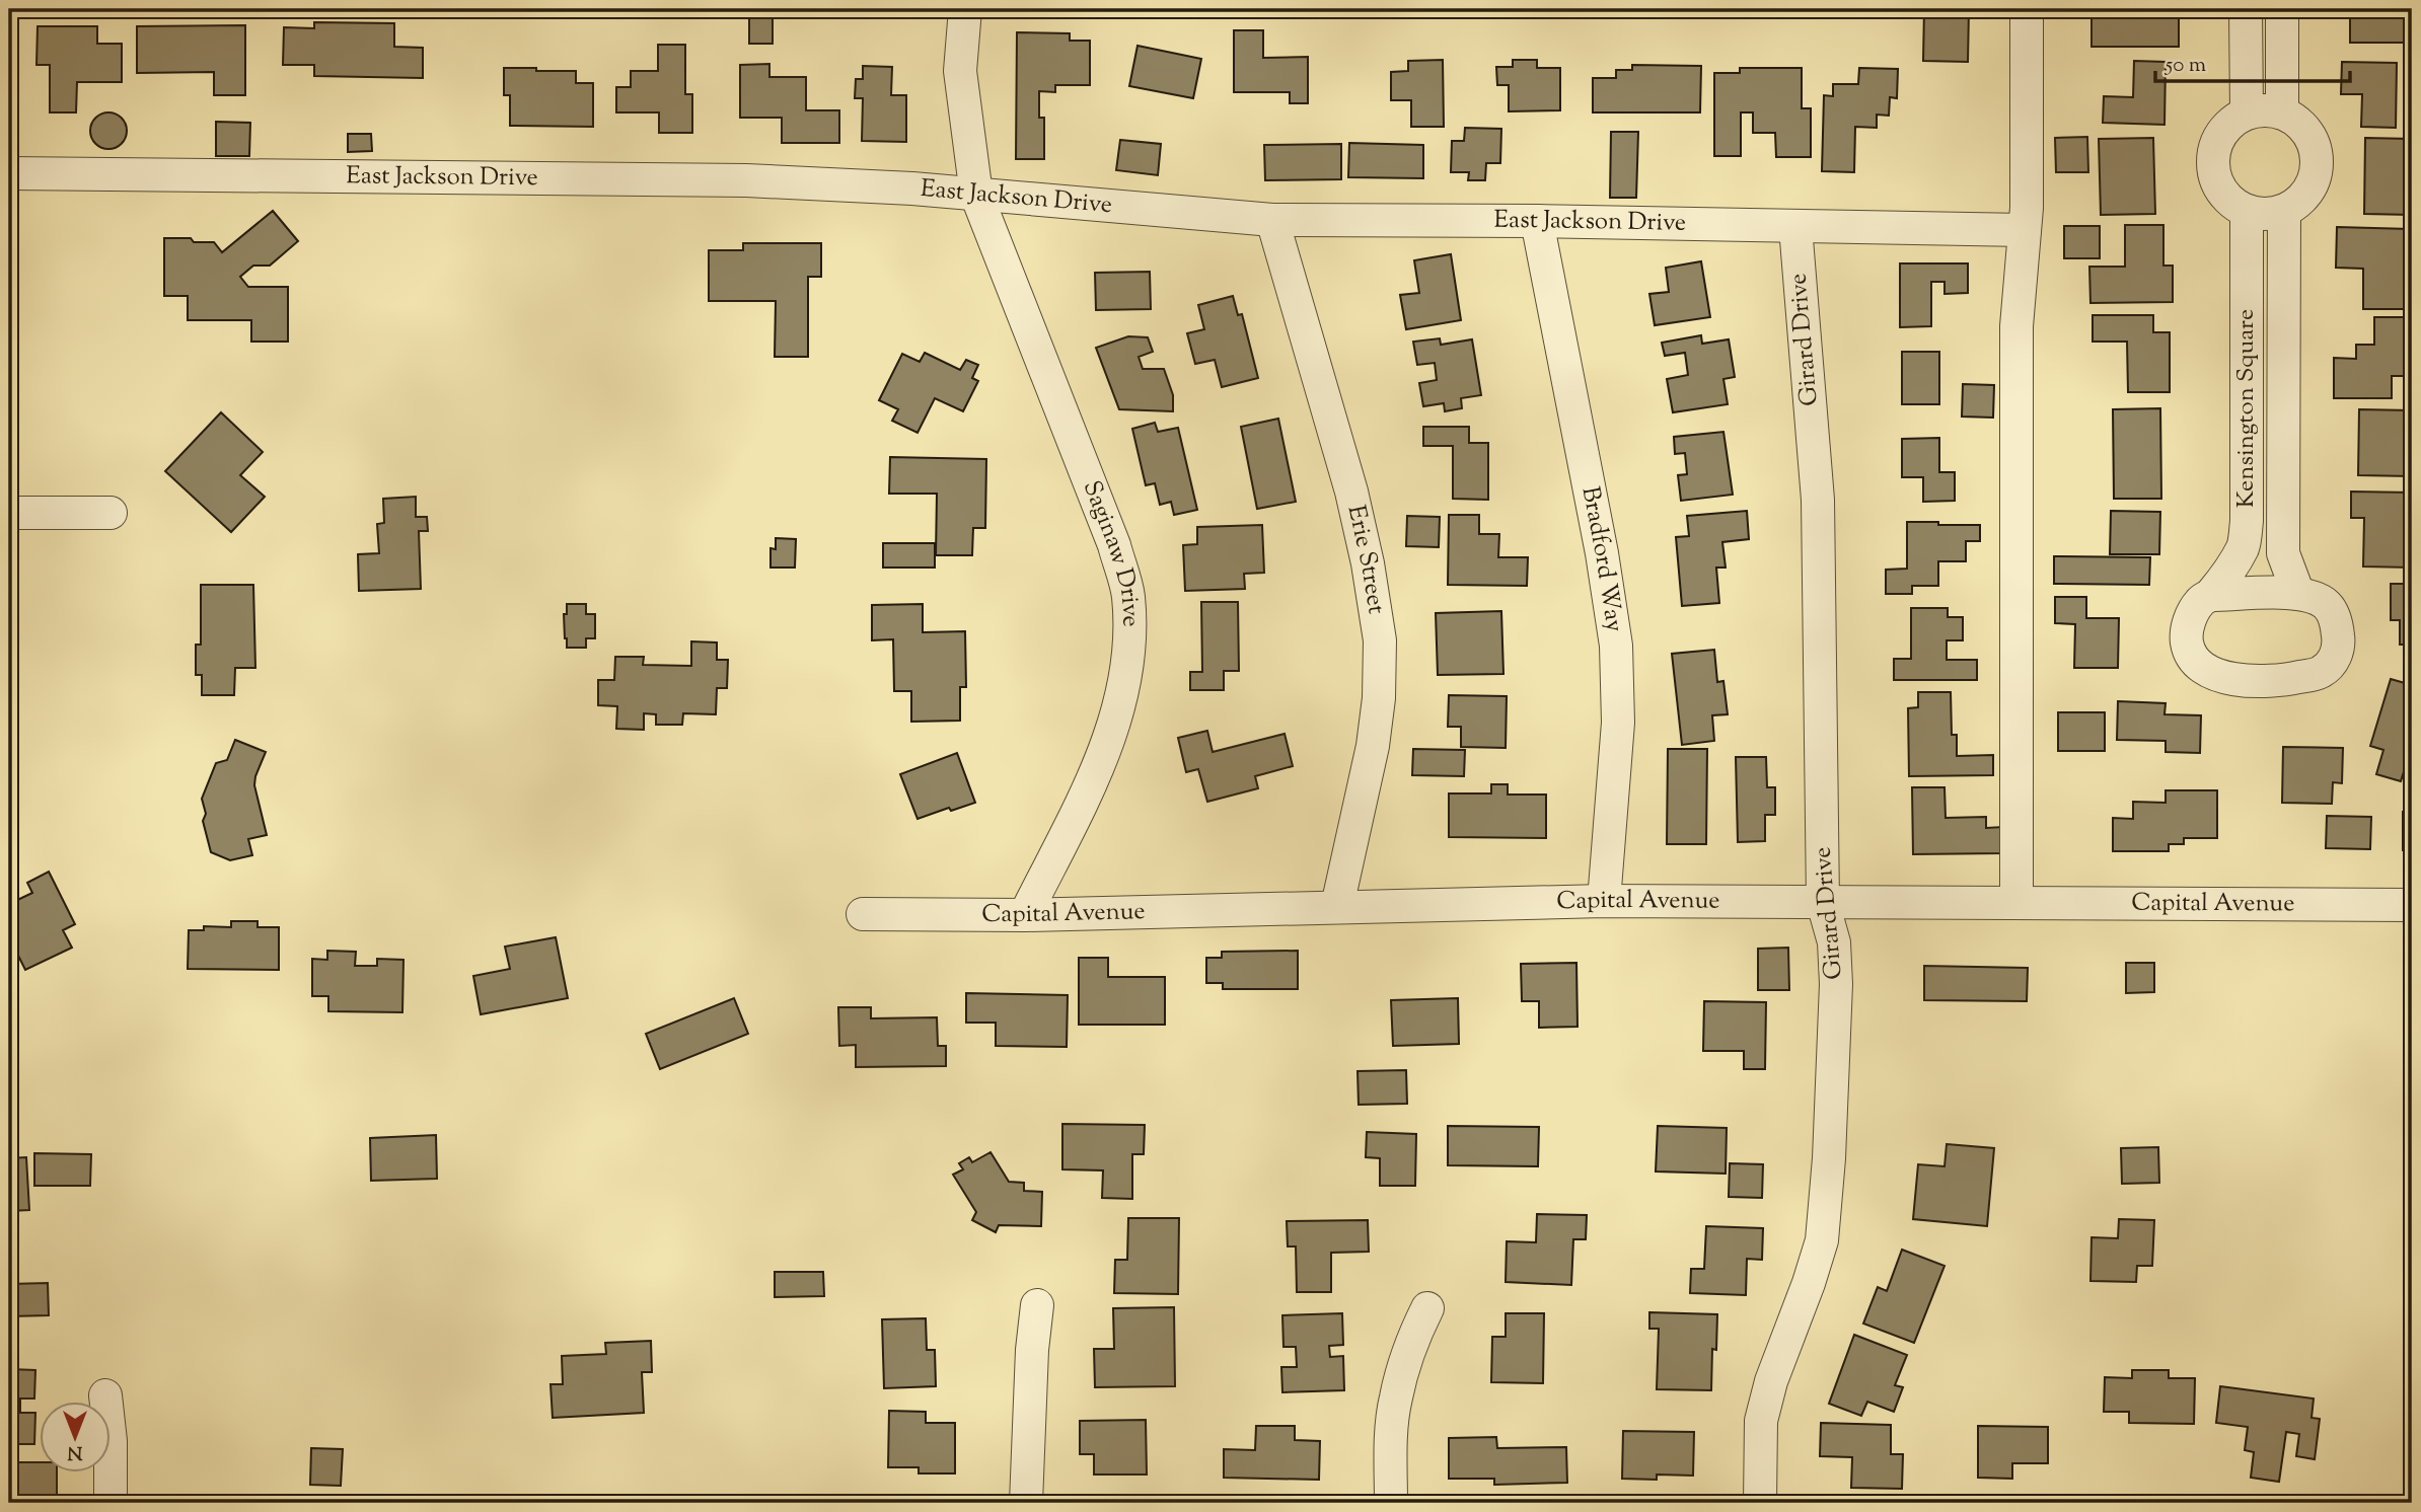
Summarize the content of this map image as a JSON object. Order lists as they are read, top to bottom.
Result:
{
  "streets": {
    "street": [
      "East Jackson Drive",
      "Girard Drive",
      "Kensington Square",
      "Saginaw Drive",
      "Erie Street",
      "Bradford Way",
      "Capital Avenue"
    ]
  },
  "crossings": [
    ["East Jackson Drive", "Girard Drive"],
    ["East Jackson Drive", "Saginaw Drive"],
    ["East Jackson Drive", "Erie Street"],
    ["East Jackson Drive", "Bradford Way"],
    ["Girard Drive", "Capital Avenue"],
    ["Saginaw Drive", "Capital Avenue"],
    ["Erie Street", "Capital Avenue"],
    ["Bradford Way", "Capital Avenue"]
  ],
  "scale_bar": "50 m",
  "north": "bottom"
}
